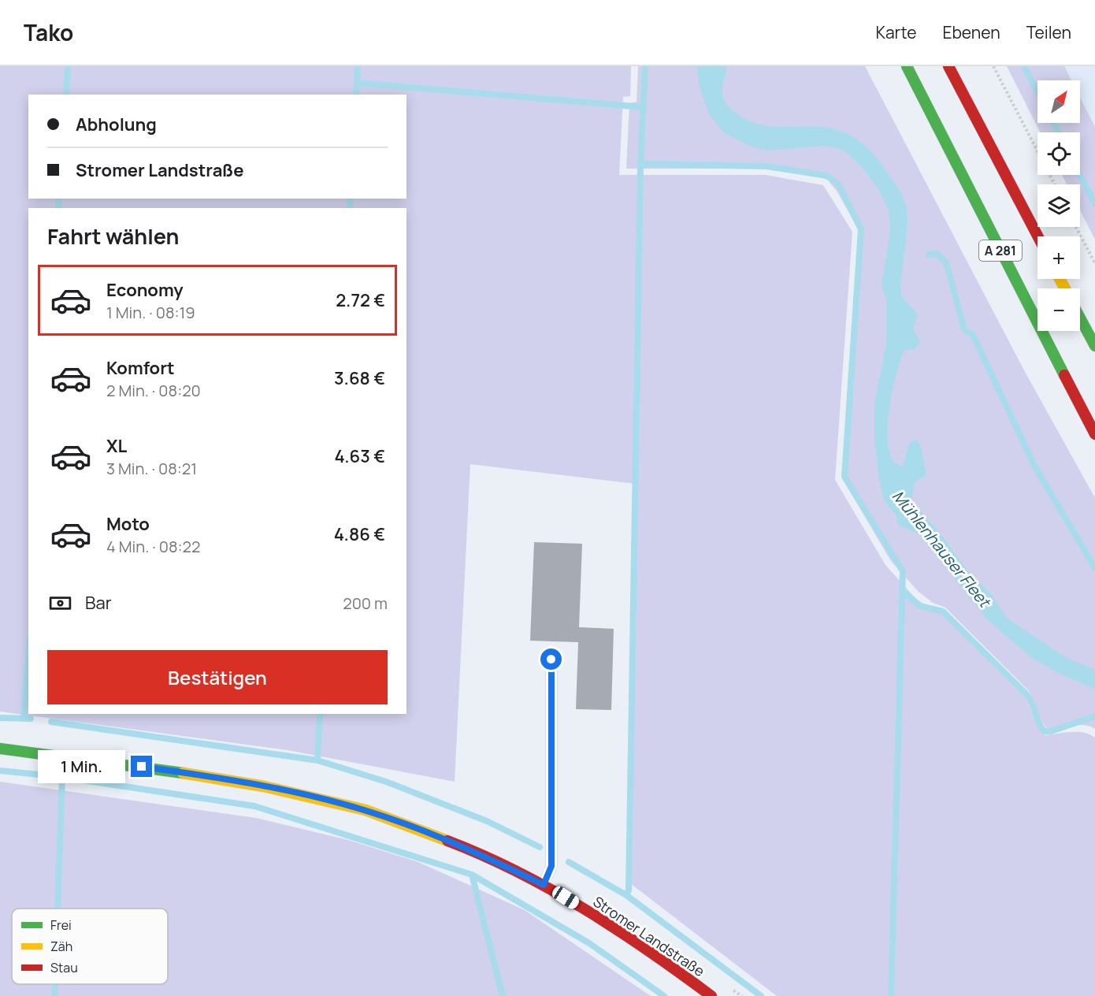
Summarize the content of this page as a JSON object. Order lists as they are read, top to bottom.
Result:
{
  "streets": {
    "main road": ["A 281", "Stromer Landstraße"]
  },
  "water": ["Mühlenhauser Fleet"],
  "legend": ["Frei", "Zäh", "Stau"],
  "north": "top right",
  "page": {
    "header": "Tako",
    "nav": ["Karte", "Ebenen", "Teilen"],
    "map_buttons": ["+", "−"],
    "banner": ["Abholung", "Stromer Landstraße"],
    "heading": "Fahrt wählen",
    "list": [
      {
        "name": "Economy",
        "note": "1 Min. · 08:19",
        "value": "2.72 €"
      },
      {
        "name": "Komfort",
        "note": "2 Min. · 08:20",
        "value": "3.68 €"
      },
      {
        "name": "XL",
        "note": "3 Min. · 08:21",
        "value": "4.63 €"
      },
      {
        "name": "Moto",
        "note": "4 Min. · 08:22",
        "value": "4.86 €"
      }
    ],
    "pay": ["Bar", "200 m"],
    "buttons": "Bestätigen",
    "bubble": "1 Min."
  }
}
